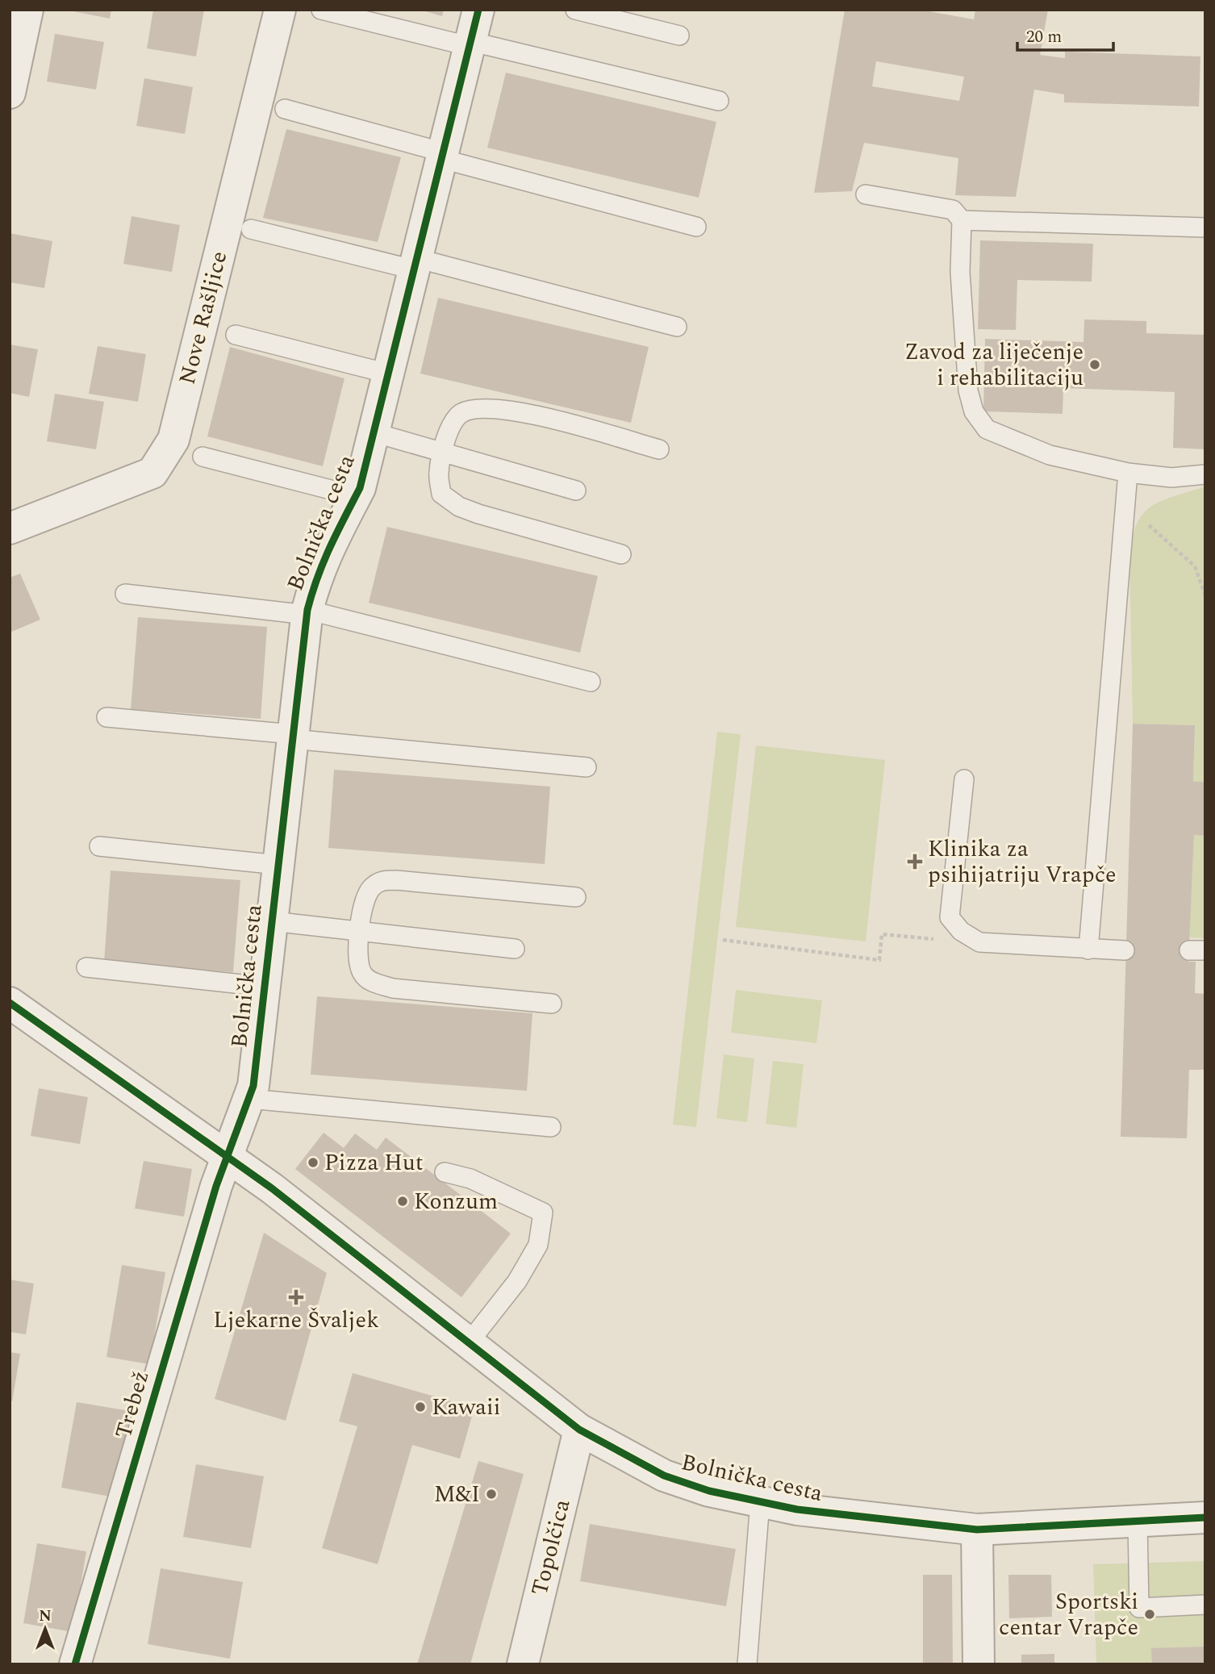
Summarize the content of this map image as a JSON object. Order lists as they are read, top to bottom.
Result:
{
  "streets": {
    "street": [
      "Nove Rašljice",
      "Bolnička cesta",
      "Trebež",
      "Topolčica"
    ]
  },
  "crossings": [
    ["Bolnička cesta", "Trebež"],
    ["Bolnička cesta", "Topolčica"]
  ],
  "places": {
    "other": [
      "Zavod za liječenje i rehabilitaciju",
      "Pizza Hut",
      "Konzum",
      "Kawaii",
      "M&I",
      "Sportski centar Vrapče"
    ],
    "health": ["Klinika za psihijatriju Vrapče", "Ljekarne Švaljek"]
  },
  "scale_bar": "20 m",
  "north": "top"
}
